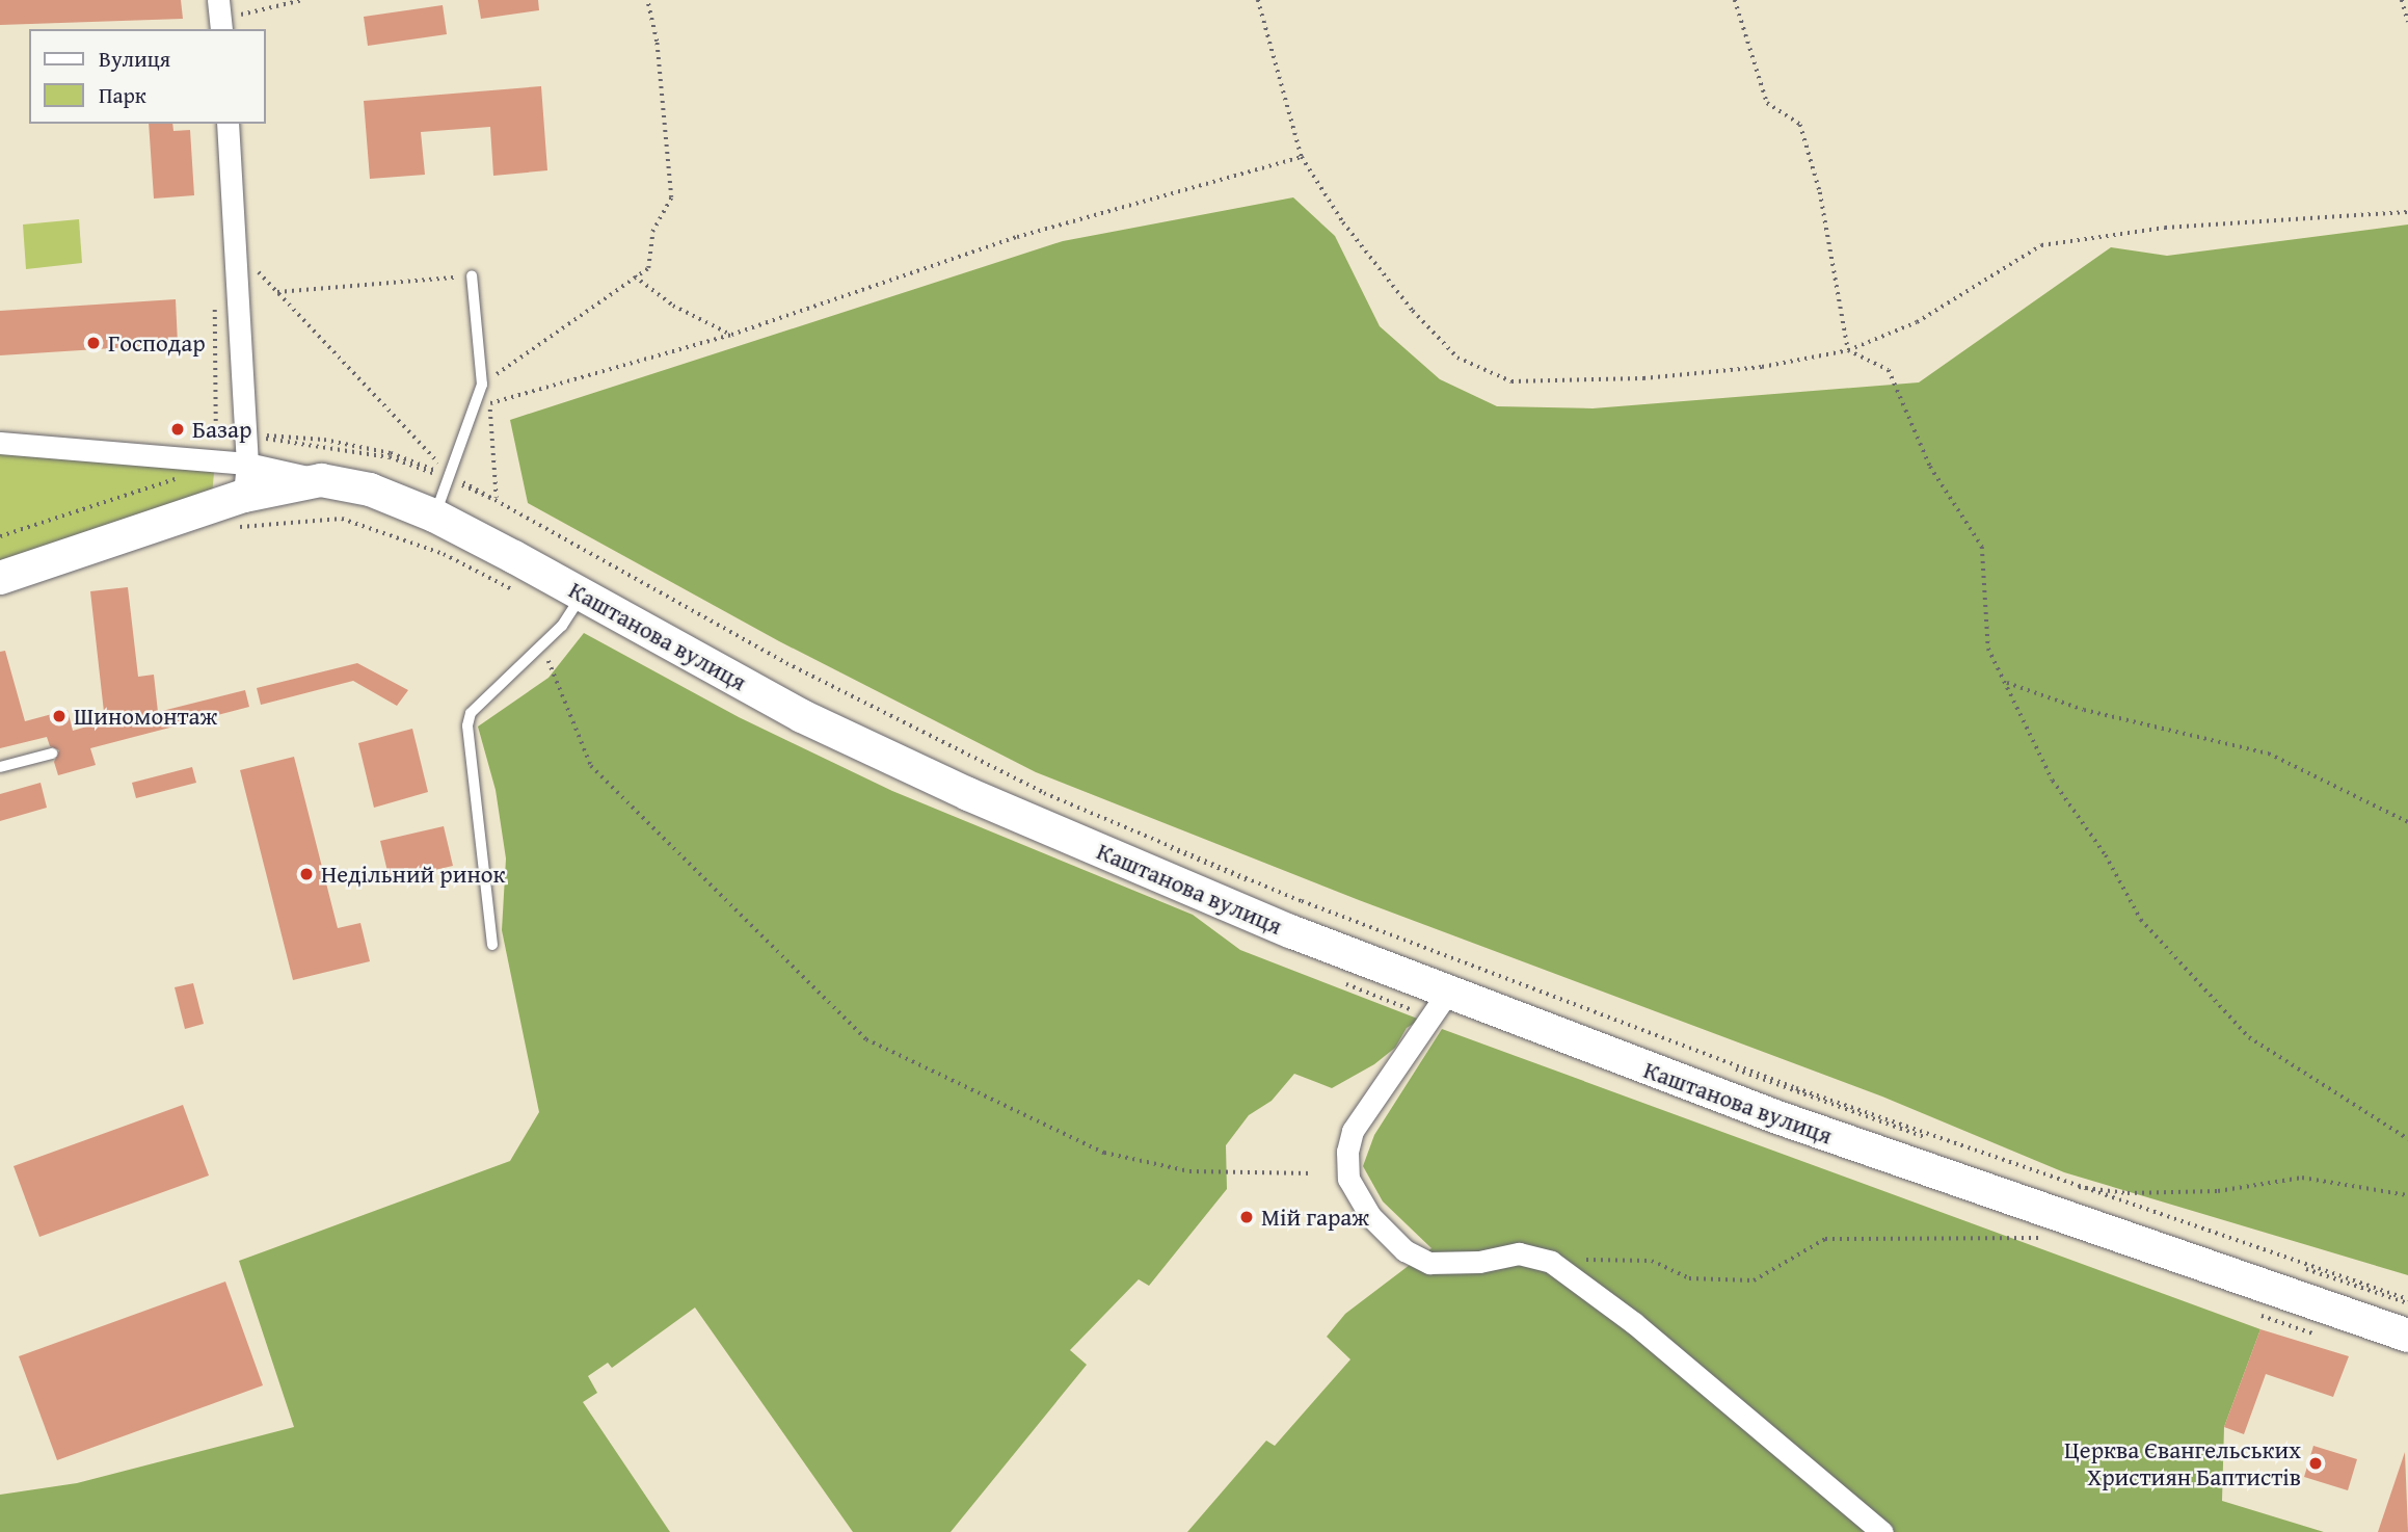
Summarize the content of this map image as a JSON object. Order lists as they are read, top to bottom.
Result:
{
  "streets": {
    "main road": ["Каштанова вулиця"]
  },
  "places": [
    "Господар",
    "Базар",
    "Шиномонтаж",
    "Недільний ринок",
    "Мій гараж",
    "Церква Євангельських Християн Баптистів"
  ],
  "legend": ["Вулиця", "Парк"]
}
